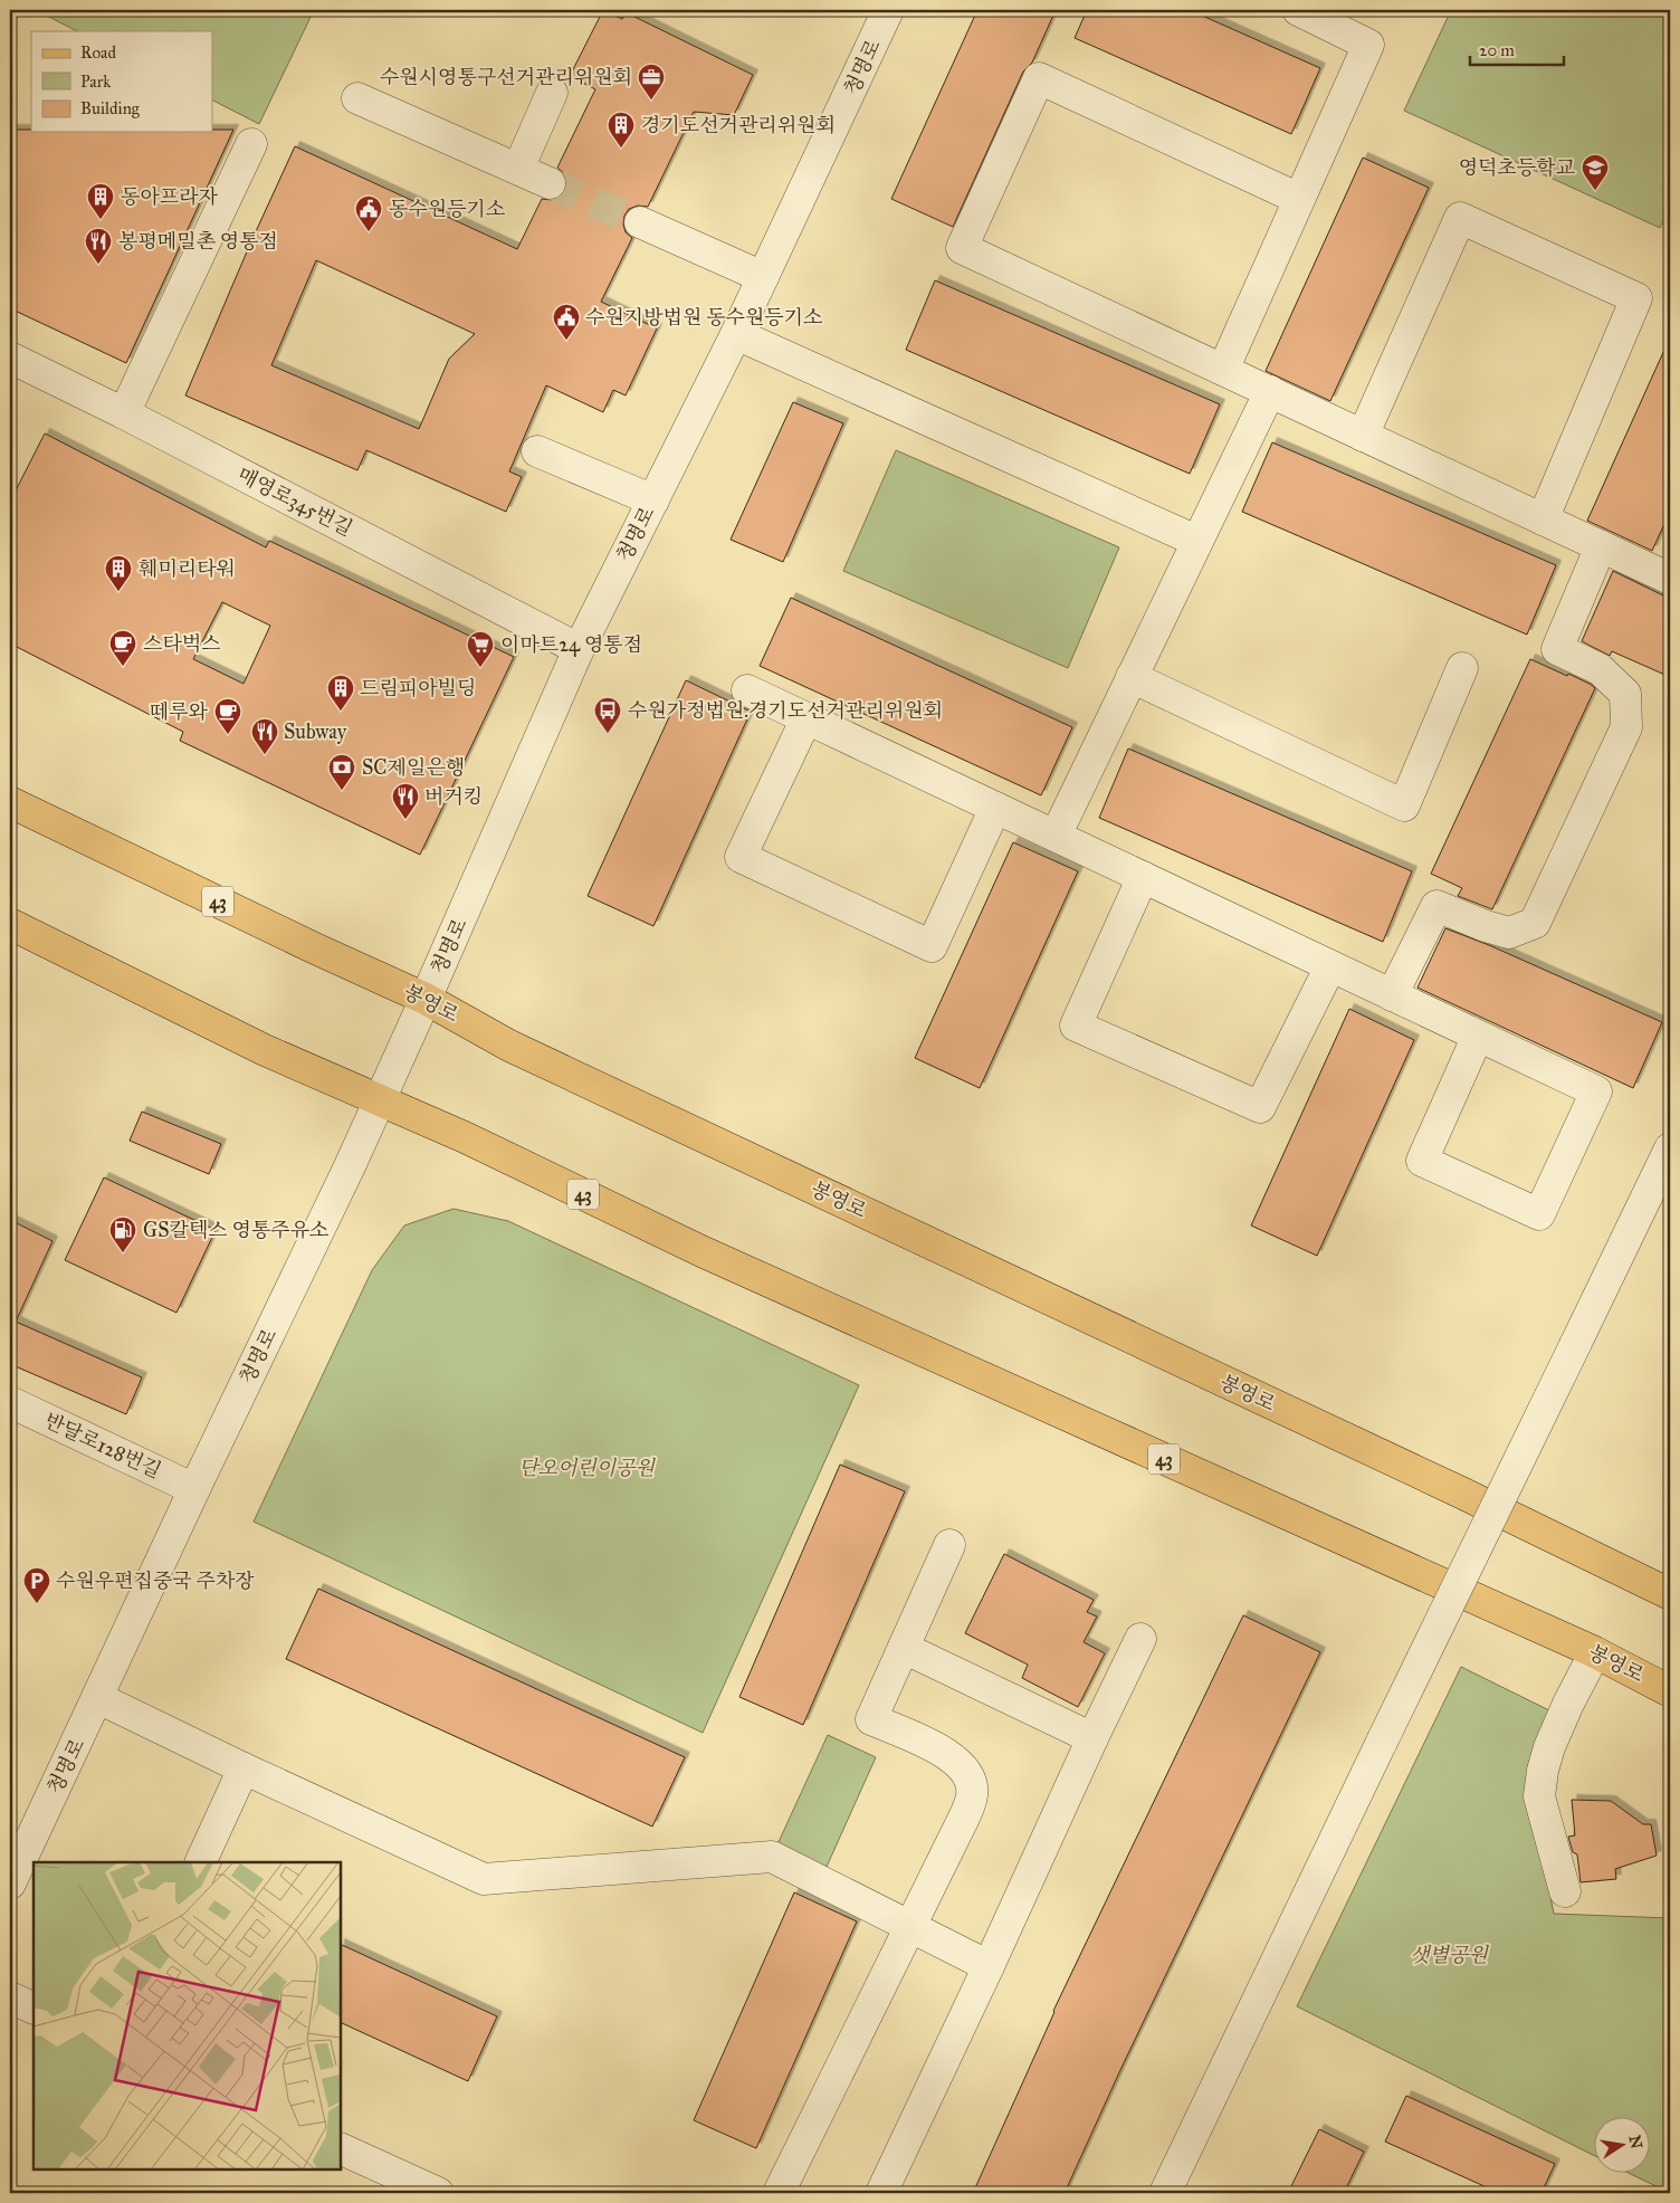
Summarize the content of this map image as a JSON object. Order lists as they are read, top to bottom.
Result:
{
  "streets": {
    "main road": ["43", "봉영로"],
    "street": ["청명로", "매영로345번길", "반달로128번길"]
  },
  "crossings": [
    ["청명로", "매영로345번길"],
    ["청명로", "봉영로"],
    ["청명로", "반달로128번길"]
  ],
  "parks": ["단오어린이공원", "샛별공원"],
  "places": {
    "office": ["수원시영통구선거관리위원회"],
    "building": [
      "경기도선거관리위원회",
      "동아프라자",
      "훼미리타워",
      "드림피아빌딩"
    ],
    "school or university": ["영덕초등학교"],
    "public building": ["동수원등기소", "수원지방법원 동수원등기소"],
    "restaurant": ["봉평메밀촌 영통점", "Subway", "버거킹"],
    "cafe": ["스타벅스", "떼루와"],
    "supermarket": ["이마트24 영통점"],
    "bus stop": ["수원가정법원.경기도선거관리위원회"],
    "bank": ["SC제일은행"],
    "fuel station": ["GS칼텍스 영통주유소"],
    "parking": ["수원우편집중국 주차장"]
  },
  "legend": ["Road", "Park", "Building"],
  "scale_bar": "20 m",
  "north": "right"
}
